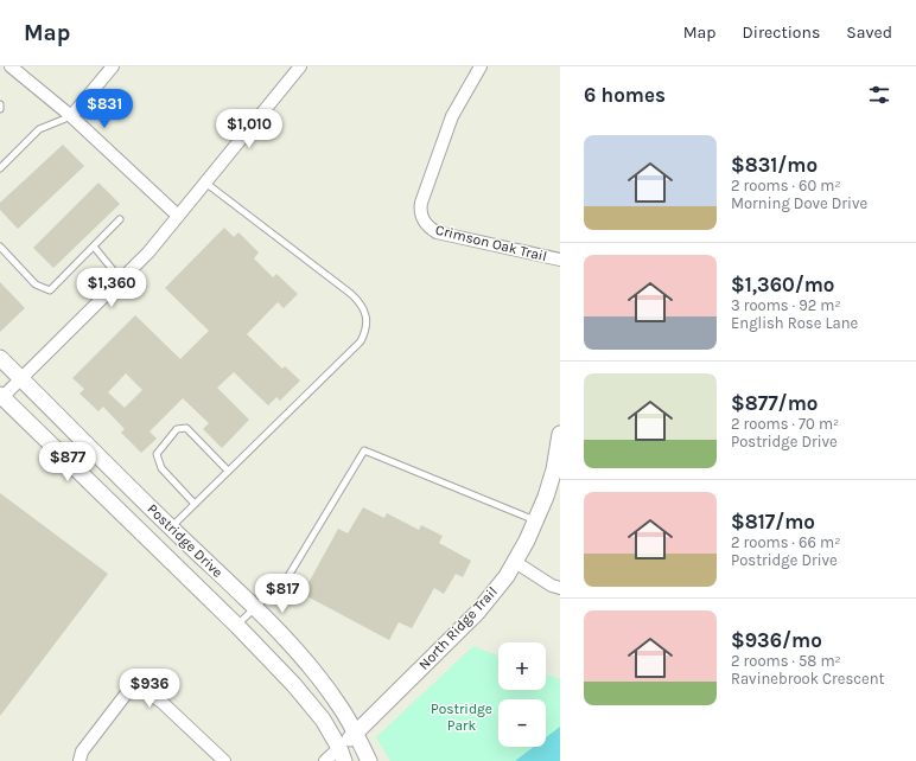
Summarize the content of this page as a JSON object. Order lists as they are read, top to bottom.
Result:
{
  "streets": {
    "street": ["Crimson Oak Trail", "Postridge Drive", "North Ridge Trail"]
  },
  "crossings": [
    ["Postridge Drive", "North Ridge Trail"]
  ],
  "parks": ["Postridge Park"],
  "page": {
    "header": "Map",
    "nav": ["Map", "Directions", "Saved"],
    "heading": "6 homes",
    "price": [
      "$831",
      "$1,010",
      "$1,360",
      "$877",
      "$817",
      "$936"
    ],
    "list": [
      {
        "name": "$831/mo",
        "note": "2 rooms · 60 m² · Morning Dove Drive"
      },
      {
        "name": "$1,360/mo",
        "note": "3 rooms · 92 m² · English Rose Lane"
      },
      {
        "name": "$877/mo",
        "note": "2 rooms · 70 m² · Postridge Drive"
      },
      {
        "name": "$817/mo",
        "note": "2 rooms · 66 m² · Postridge Drive"
      },
      {
        "name": "$936/mo",
        "note": "2 rooms · 58 m² · Ravinebrook Crescent"
      }
    ],
    "map_buttons": ["+", "−"]
  }
}
